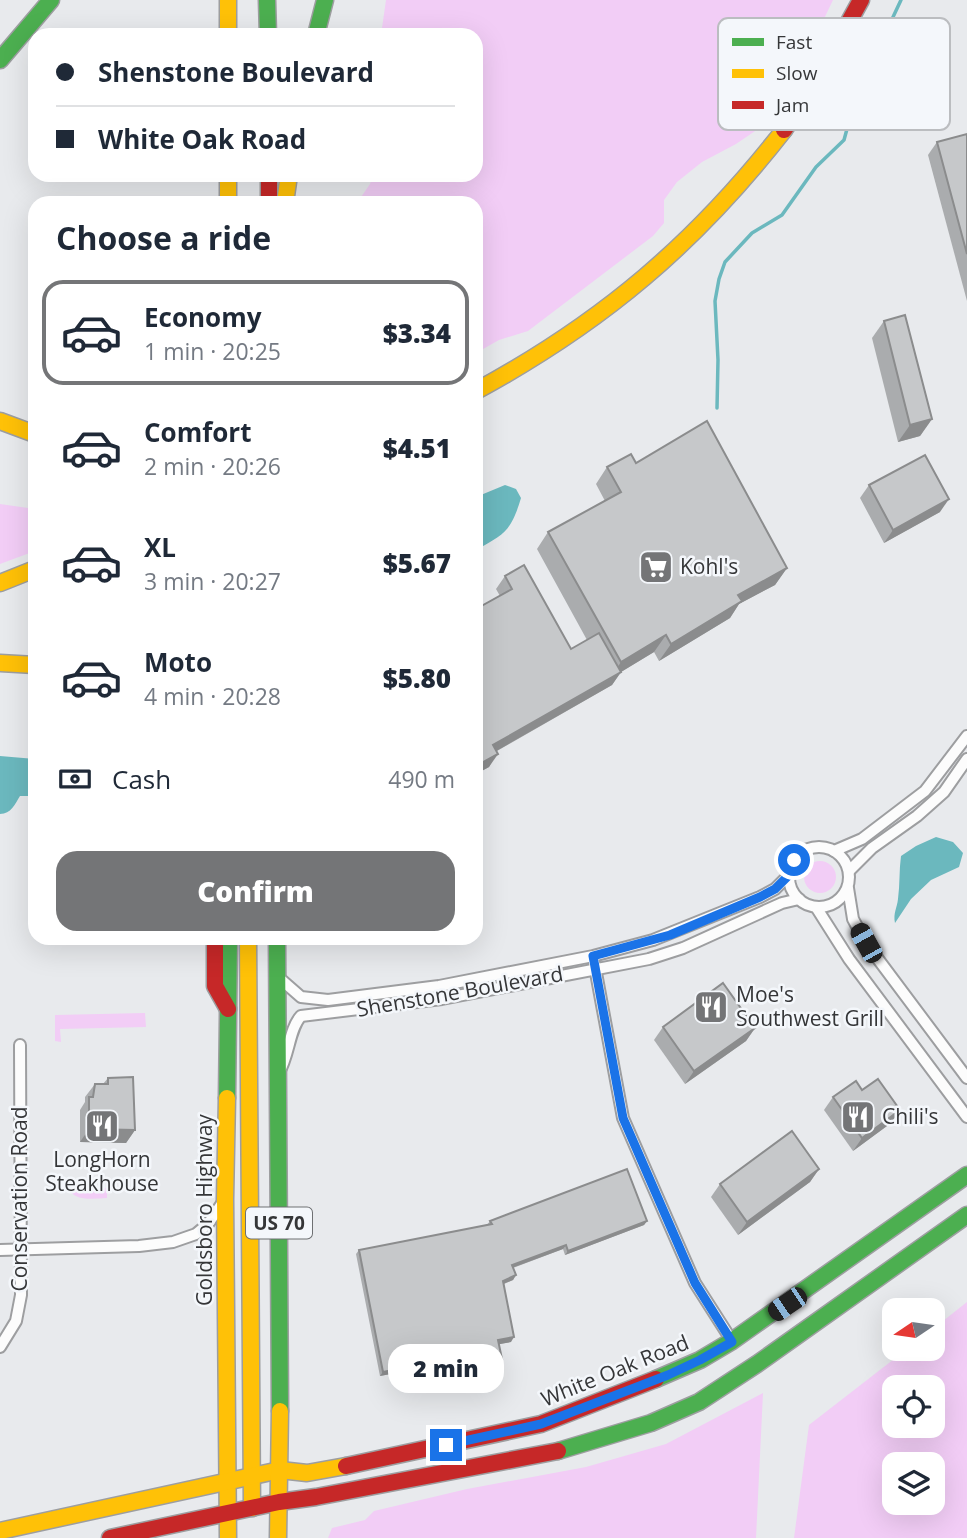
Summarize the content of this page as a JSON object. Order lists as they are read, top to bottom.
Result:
{
  "streets": {
    "main road": ["Goldsboro Highway", "US 70", "White Oak Road"],
    "street": ["Shenstone Boulevard", "Conservation Road"]
  },
  "crossings": [
    ["Shenstone Boulevard", "US 70"],
    ["Goldsboro Highway", "US 70"],
    ["Goldsboro Highway", "White Oak Road"],
    ["US 70", "White Oak Road"]
  ],
  "places": {
    "supermarket": ["Kohl's"],
    "restaurant": ["Moe's Southwest Grill", "Chili's", "LongHorn Steakhouse"]
  },
  "legend": ["Fast", "Slow", "Jam"],
  "north": "left",
  "page": {
    "banner": ["Shenstone Boulevard", "White Oak Road"],
    "heading": "Choose a ride",
    "list": [
      {
        "name": "Economy",
        "note": "1 min · 20:25",
        "value": "$3.34"
      },
      {
        "name": "Comfort",
        "note": "2 min · 20:26",
        "value": "$4.51"
      },
      {
        "name": "XL",
        "note": "3 min · 20:27",
        "value": "$5.67"
      },
      {
        "name": "Moto",
        "note": "4 min · 20:28",
        "value": "$5.80"
      }
    ],
    "pay": ["Cash", "490 m"],
    "buttons": "Confirm",
    "bubble": "2 min"
  }
}
